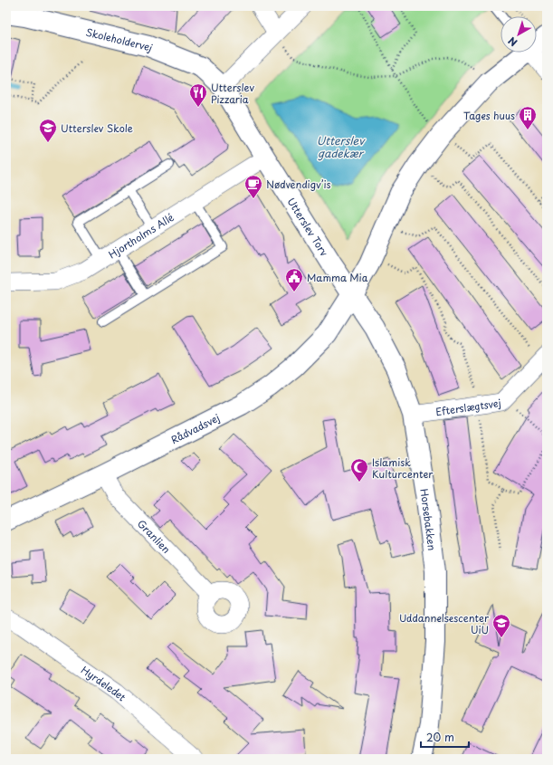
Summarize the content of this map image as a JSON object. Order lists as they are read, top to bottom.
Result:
{
  "streets": {
    "street": [
      "Skoleholdervej",
      "Utterslev Torv",
      "Hjortholms Allé",
      "Efterslægtsvej",
      "Rådvadsvej",
      "Horsebakken",
      "Granlien",
      "Hyrdeledet"
    ]
  },
  "crossings": [
    ["Skoleholdervej", "Utterslev Torv"],
    ["Utterslev Torv", "Hjortholms Allé"],
    ["Utterslev Torv", "Rådvadsvej"],
    ["Utterslev Torv", "Horsebakken"],
    ["Efterslægtsvej", "Horsebakken"],
    ["Rådvadsvej", "Horsebakken"],
    ["Rådvadsvej", "Granlien"]
  ],
  "water": ["Utterslev gadekær"],
  "places": {
    "restaurant": ["Utterslev Pizzaria"],
    "building": ["Tages huus"],
    "school or university": ["Utterslev Skole", "Uddannelsescenter UiU"],
    "cafe": ["Nødvendigv’is"],
    "public building": ["Mamma Mia"],
    "mosque": ["Islamisk Kulturcenter"]
  },
  "scale_bar": "20 m",
  "north": "bottom left"
}
